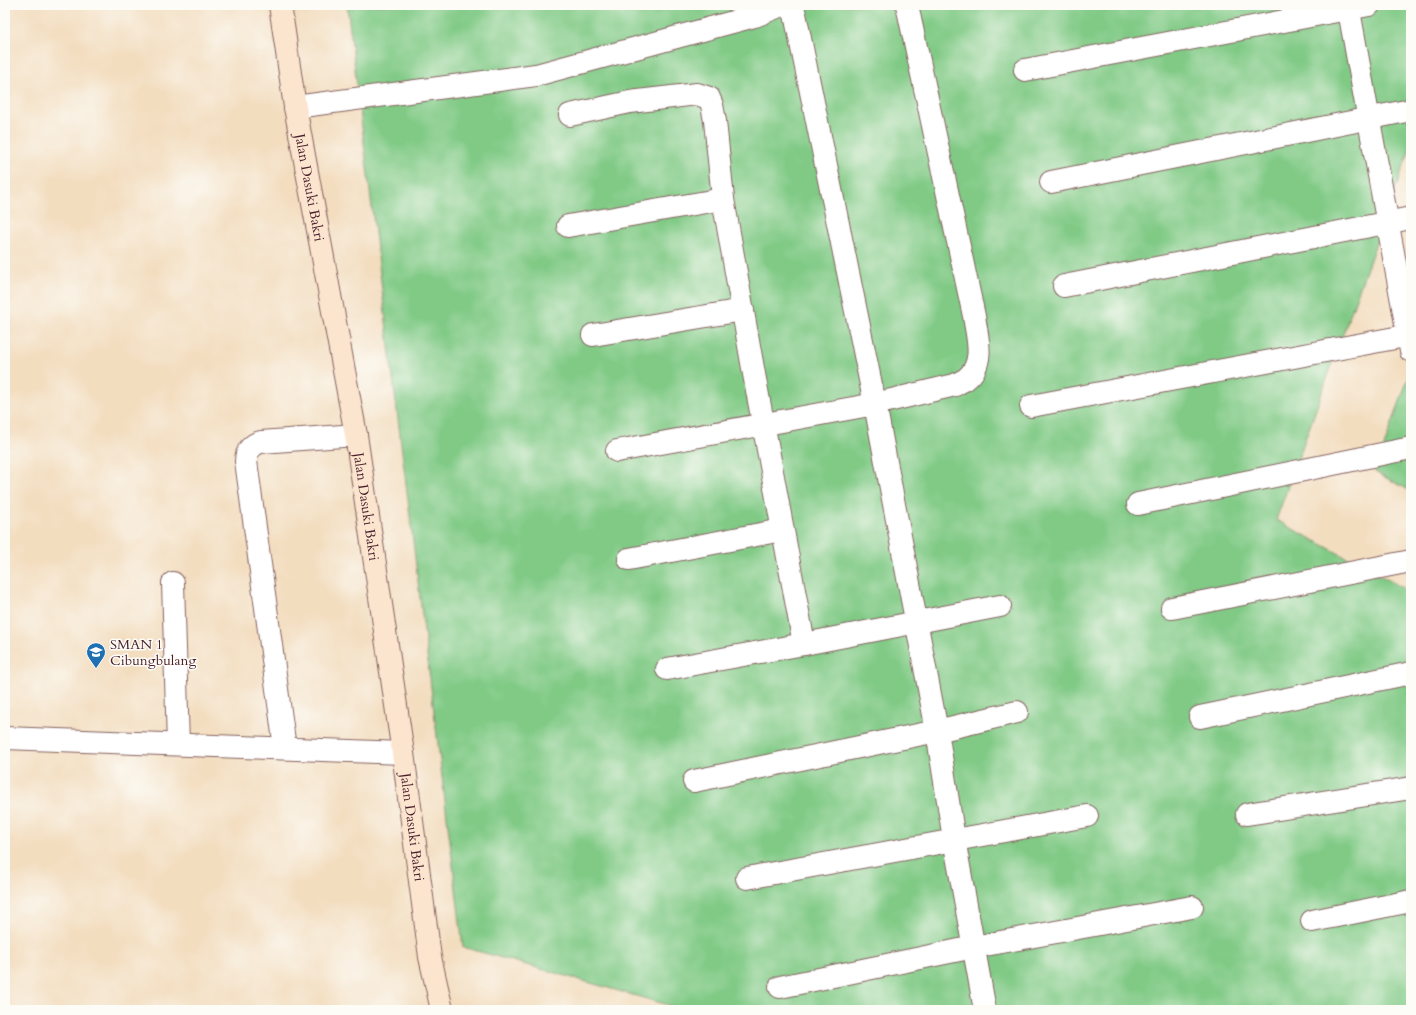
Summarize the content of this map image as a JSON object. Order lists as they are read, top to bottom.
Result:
{
  "streets": {
    "main road": ["Jalan Dasuki Bakri"]
  },
  "places": {
    "school or university": ["SMAN 1 Cibungbulang"]
  }
}
